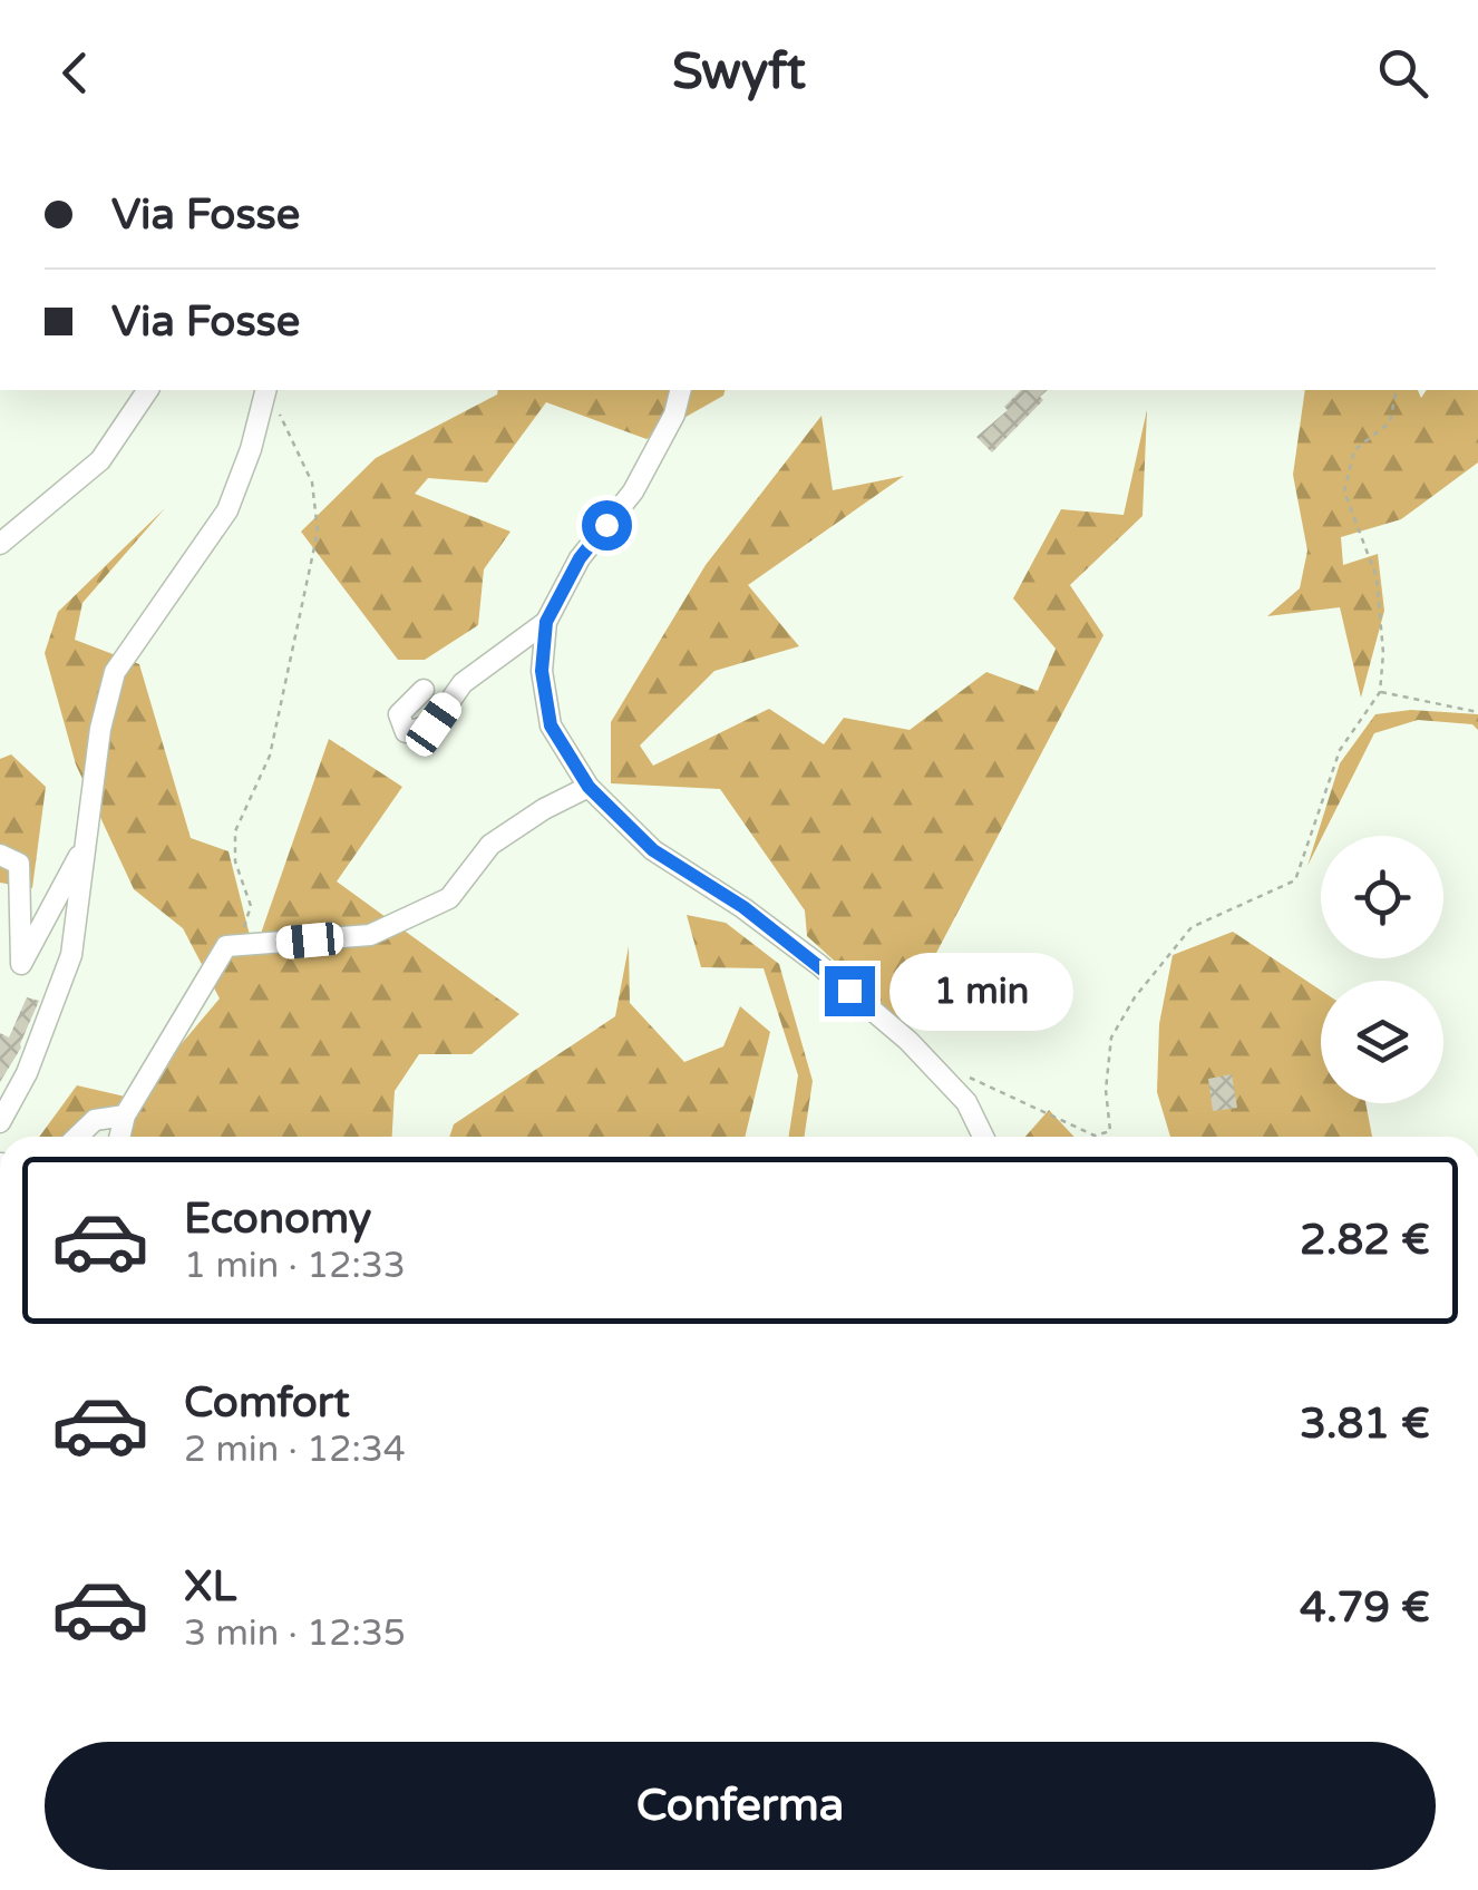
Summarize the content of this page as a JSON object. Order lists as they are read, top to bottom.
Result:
{
  "page": {
    "header": "Swyft",
    "banner": ["Via Fosse", "Via Fosse"],
    "bubble": "1 min",
    "list": [
      {
        "name": "Economy",
        "note": "1 min · 12:33",
        "value": "2.82 €"
      },
      {
        "name": "Comfort",
        "note": "2 min · 12:34",
        "value": "3.81 €"
      },
      {
        "name": "XL",
        "note": "3 min · 12:35",
        "value": "4.79 €"
      }
    ],
    "buttons": "Conferma"
  }
}
